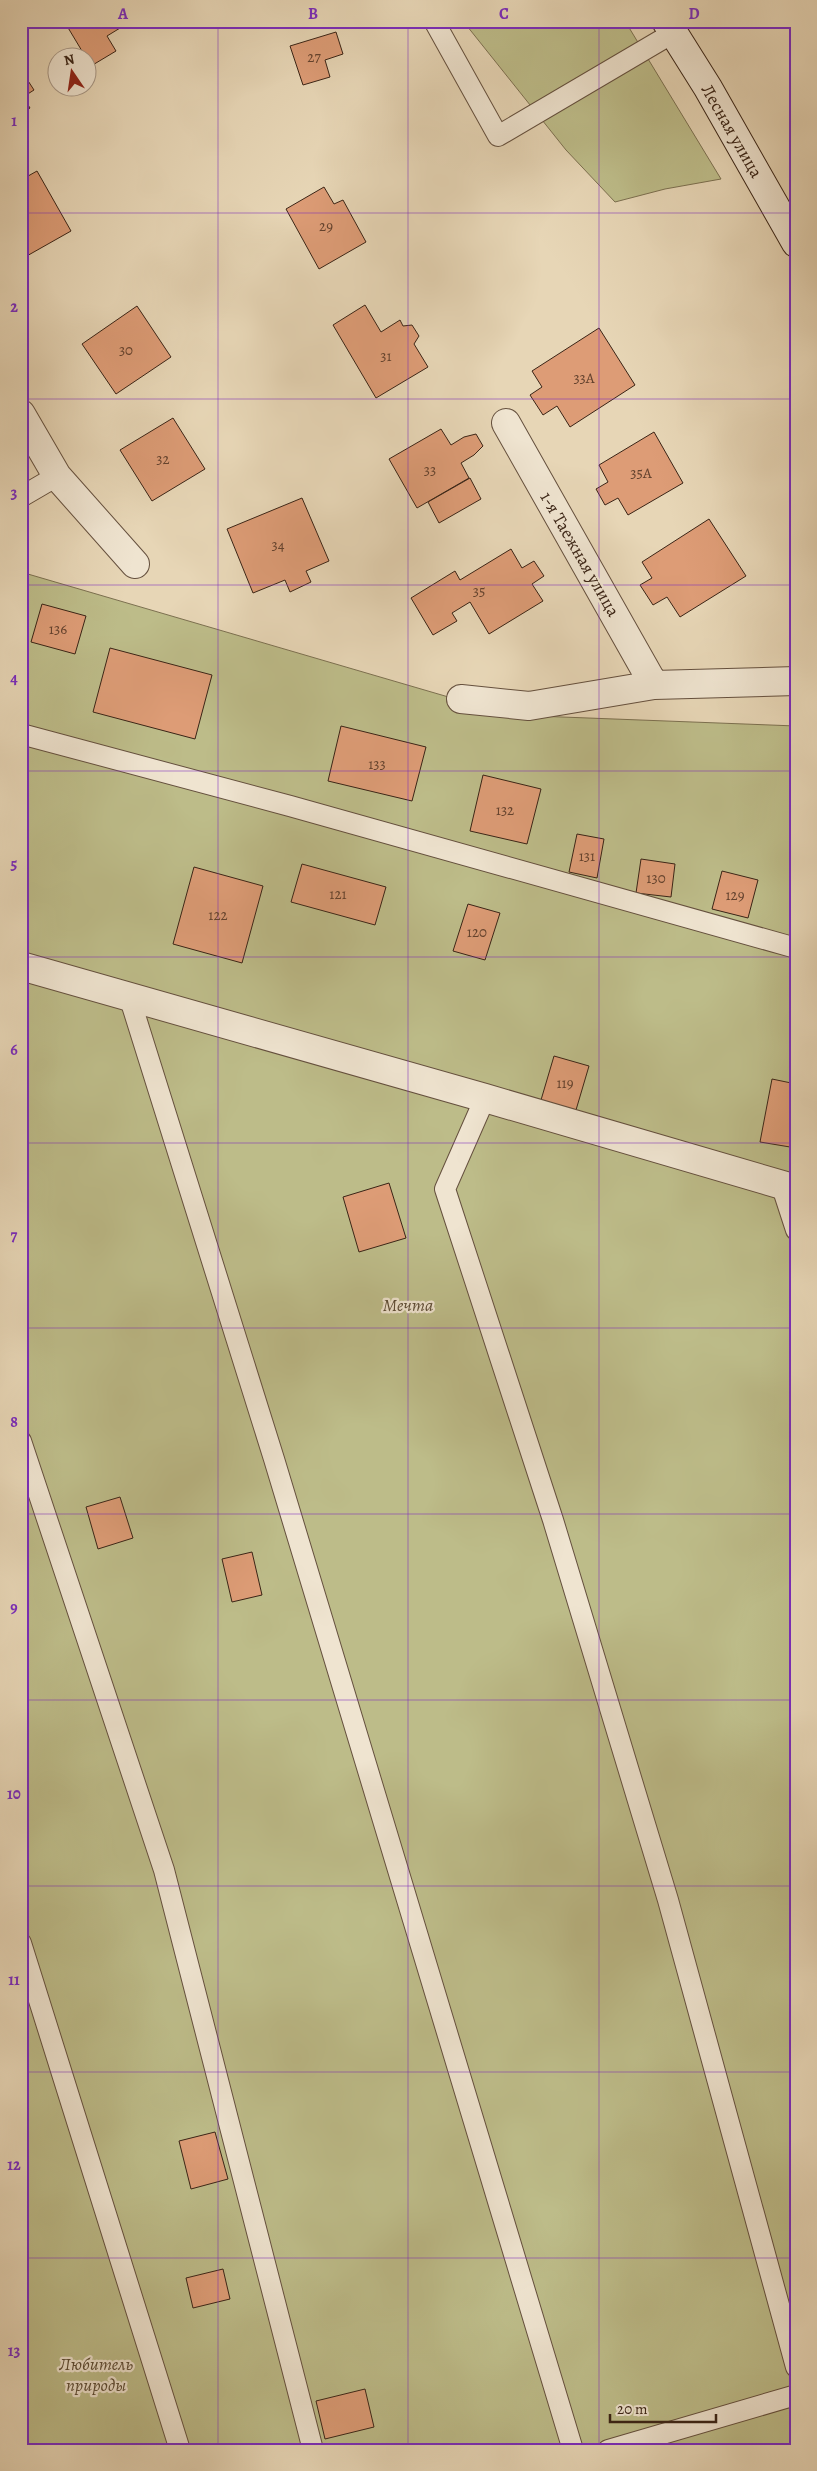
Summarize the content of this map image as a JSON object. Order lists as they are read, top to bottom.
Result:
{
  "streets": {
    "street": ["Лесная улица", "1-я Таежная улица"]
  },
  "parks": ["Мечта", "Любитель природы"],
  "house_numbers": [
    "27",
    "29",
    "30",
    "31",
    "33А",
    "32",
    "33",
    "35А",
    "34",
    "35",
    "136",
    "133",
    "132",
    "131",
    "130",
    "121",
    "129",
    "122",
    "120",
    "119"
  ],
  "scale_bar": "20 m",
  "north": "top",
  "grid": {
    "columns": [
      "A",
      "B",
      "C",
      "D"
    ],
    "rows": [
      "1",
      "2",
      "3",
      "4",
      "5",
      "6",
      "7",
      "8",
      "9",
      "10",
      "11",
      "12",
      "13"
    ]
  }
}
